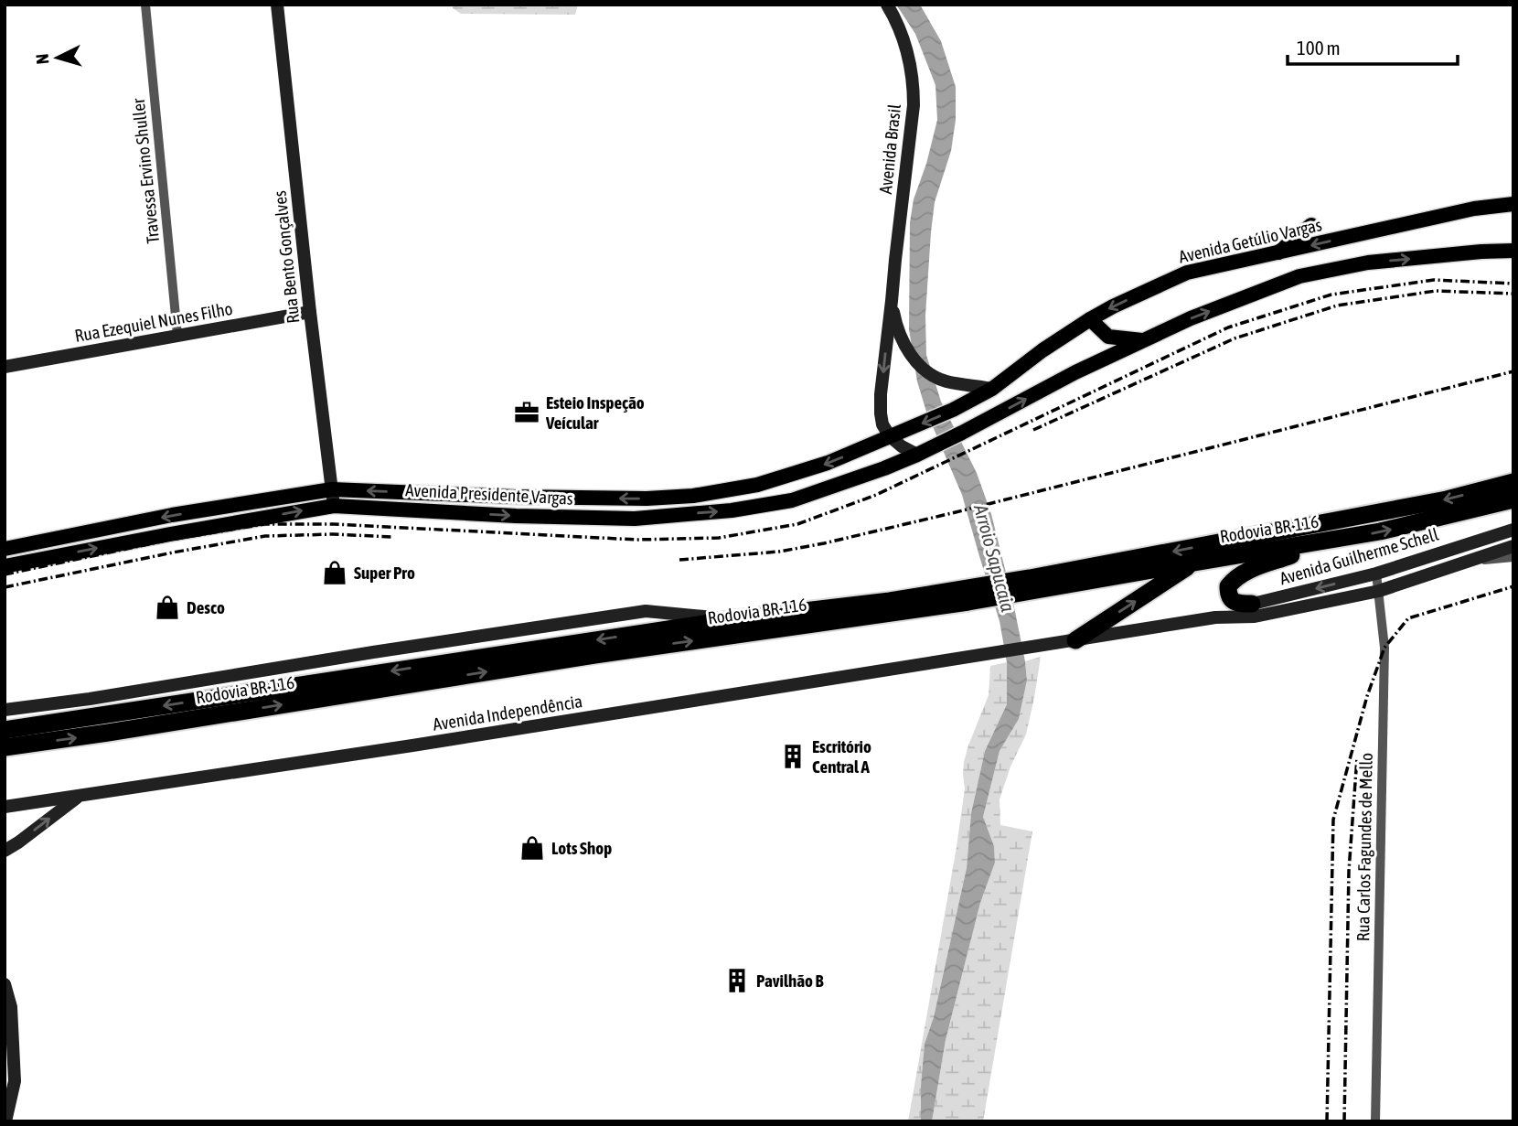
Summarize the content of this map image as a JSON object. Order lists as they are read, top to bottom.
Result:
{
  "streets": {
    "highway": ["Rodovia BR-116"],
    "main road": [
      "Avenida Brasil",
      "Avenida Getúlio Vargas",
      "Rua Bento Gonçalves",
      "Rua Ezequiel Nunes Filho",
      "Avenida Presidente Vargas",
      "Avenida Guilherme Schell",
      "Avenida Independência"
    ],
    "street": ["Travessa Ervino Shuller", "Rua Carlos Fagundes de Mello"]
  },
  "crossings": [
    ["Avenida Brasil", "Avenida Getúlio Vargas"],
    ["Avenida Brasil", "Avenida Presidente Vargas"],
    ["Travessa Ervino Shuller", "Rua Ezequiel Nunes Filho"],
    ["Avenida Getúlio Vargas", "Avenida Presidente Vargas"],
    ["Rua Bento Gonçalves", "Rua Ezequiel Nunes Filho"],
    ["Rua Bento Gonçalves", "Avenida Presidente Vargas"],
    ["Avenida Guilherme Schell", "Avenida Independência"],
    ["Avenida Guilherme Schell", "Rua Carlos Fagundes de Mello"]
  ],
  "water": ["Arroio Sapucaia"],
  "places": {
    "office": ["Esteio Inspeção Veícular"],
    "shop": ["Super Pro", "Desco", "Lots Shop"],
    "building": ["Escritório Central A", "Pavilhão B"]
  },
  "scale_bar": "100 m",
  "north": "left"
}
